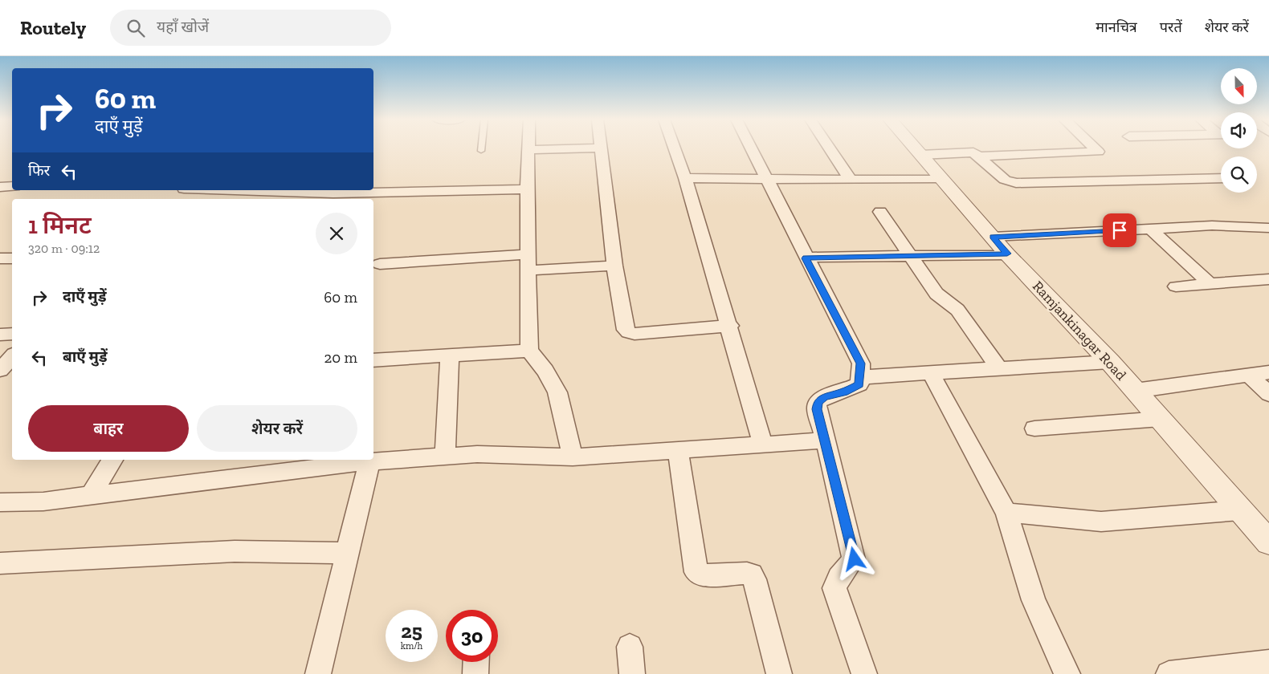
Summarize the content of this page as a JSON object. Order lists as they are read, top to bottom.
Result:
{
  "streets": {
    "street": ["Ramjankinagar Road"]
  },
  "north": "bottom",
  "page": {
    "header": "Routely",
    "search": "यहाँ खोजें",
    "nav": ["मानचित्र", "परतें", "शेयर करें"],
    "turn": ["60 m", "दाएँ मुड़ें"],
    "then": "फिर",
    "heading": ["1 मिनट", "320 m · 09:12"],
    "list": [
      {
        "name": "दाएँ मुड़ें",
        "value": "60 m"
      },
      {
        "name": "बाएँ मुड़ें",
        "value": "20 m"
      }
    ],
    "buttons": ["बाहर", "शेयर करें"],
    "speed": "25 km/h",
    "limit": "30"
  }
}
